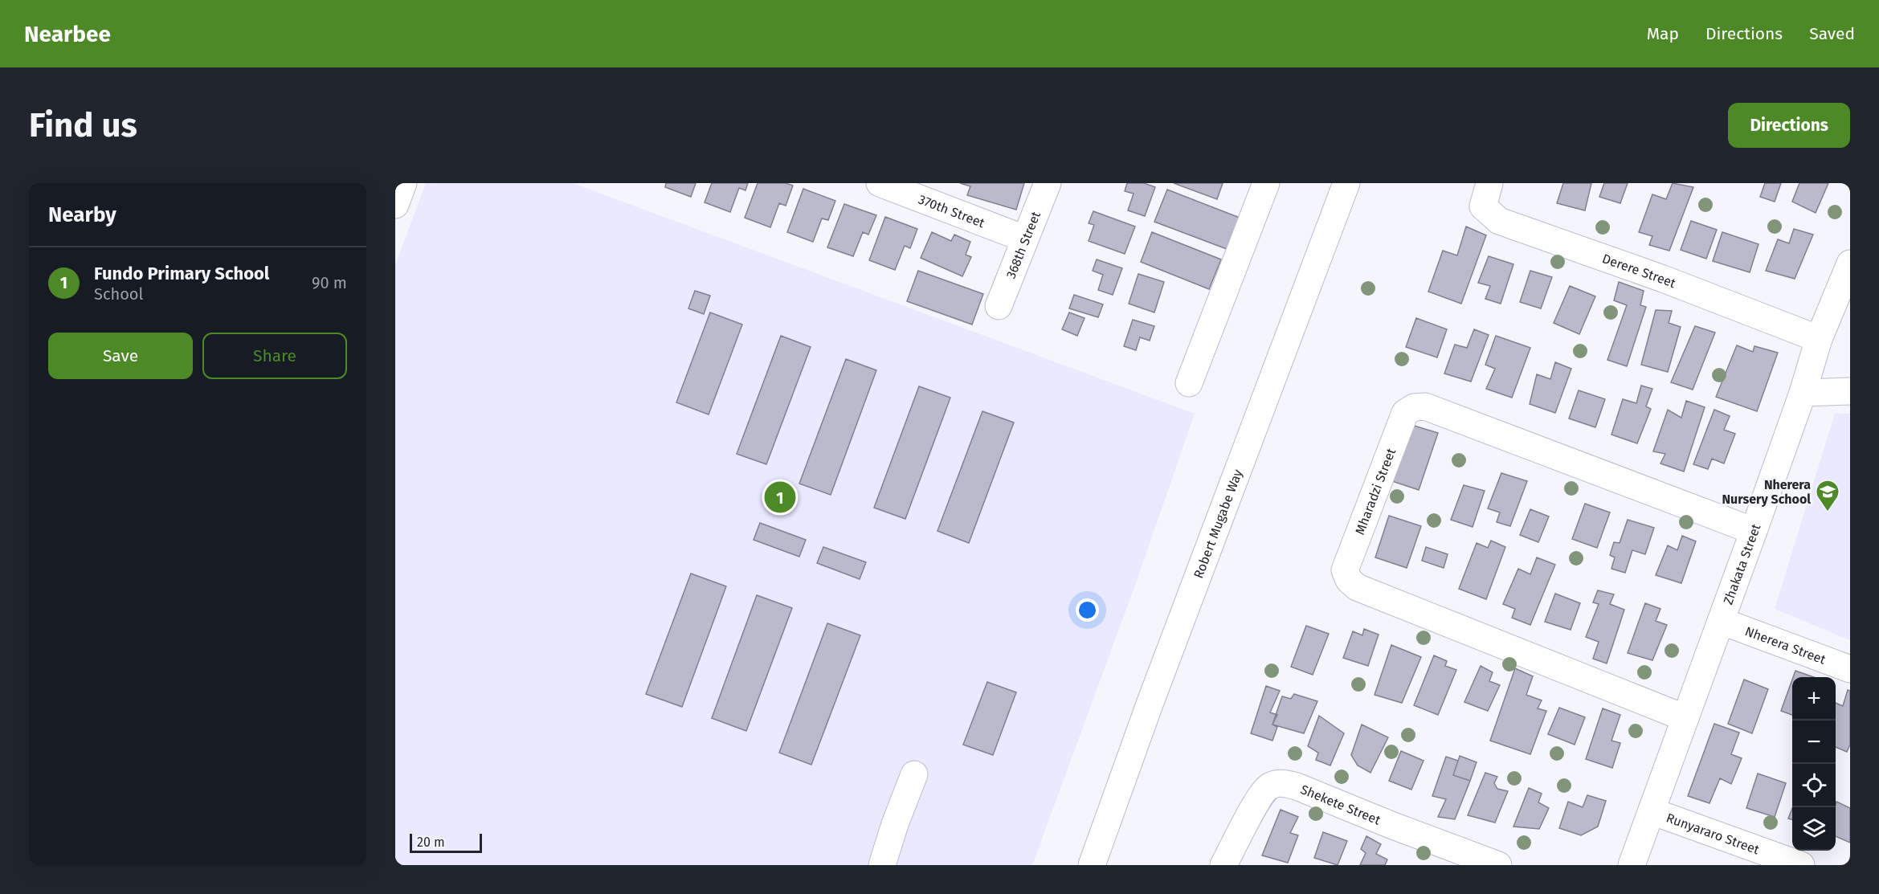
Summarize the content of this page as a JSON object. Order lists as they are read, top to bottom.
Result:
{
  "streets": {
    "street": [
      "370th Street",
      "368th Street",
      "Derere Street",
      "Mharadzi Street",
      "Robert Mugabe Way",
      "Zhakata Street",
      "Nherera Street",
      "Shekete Street",
      "Runyararo Street"
    ]
  },
  "crossings": [
    ["370th Street", "368th Street"],
    ["Derere Street", "Zhakata Street"],
    ["Mharadzi Street", "Zhakata Street"],
    ["Zhakata Street", "Nherera Street"],
    ["Zhakata Street", "Runyararo Street"]
  ],
  "places": {
    "school or university": ["Nherera Nursery School"]
  },
  "scale_bar": "20 m",
  "page": {
    "header": "Nearbee",
    "nav": ["Map", "Directions", "Saved"],
    "buttons": [
      "Directions",
      ["Save", "Share"]
    ],
    "title": "Find us",
    "heading": "Nearby",
    "list": [
      {
        "mark": "1",
        "name": "Fundo Primary School",
        "note": "School",
        "value": "90 m"
      }
    ],
    "pins": "1",
    "map_buttons": ["+", "−"],
    "scale": "20 m"
  }
}
